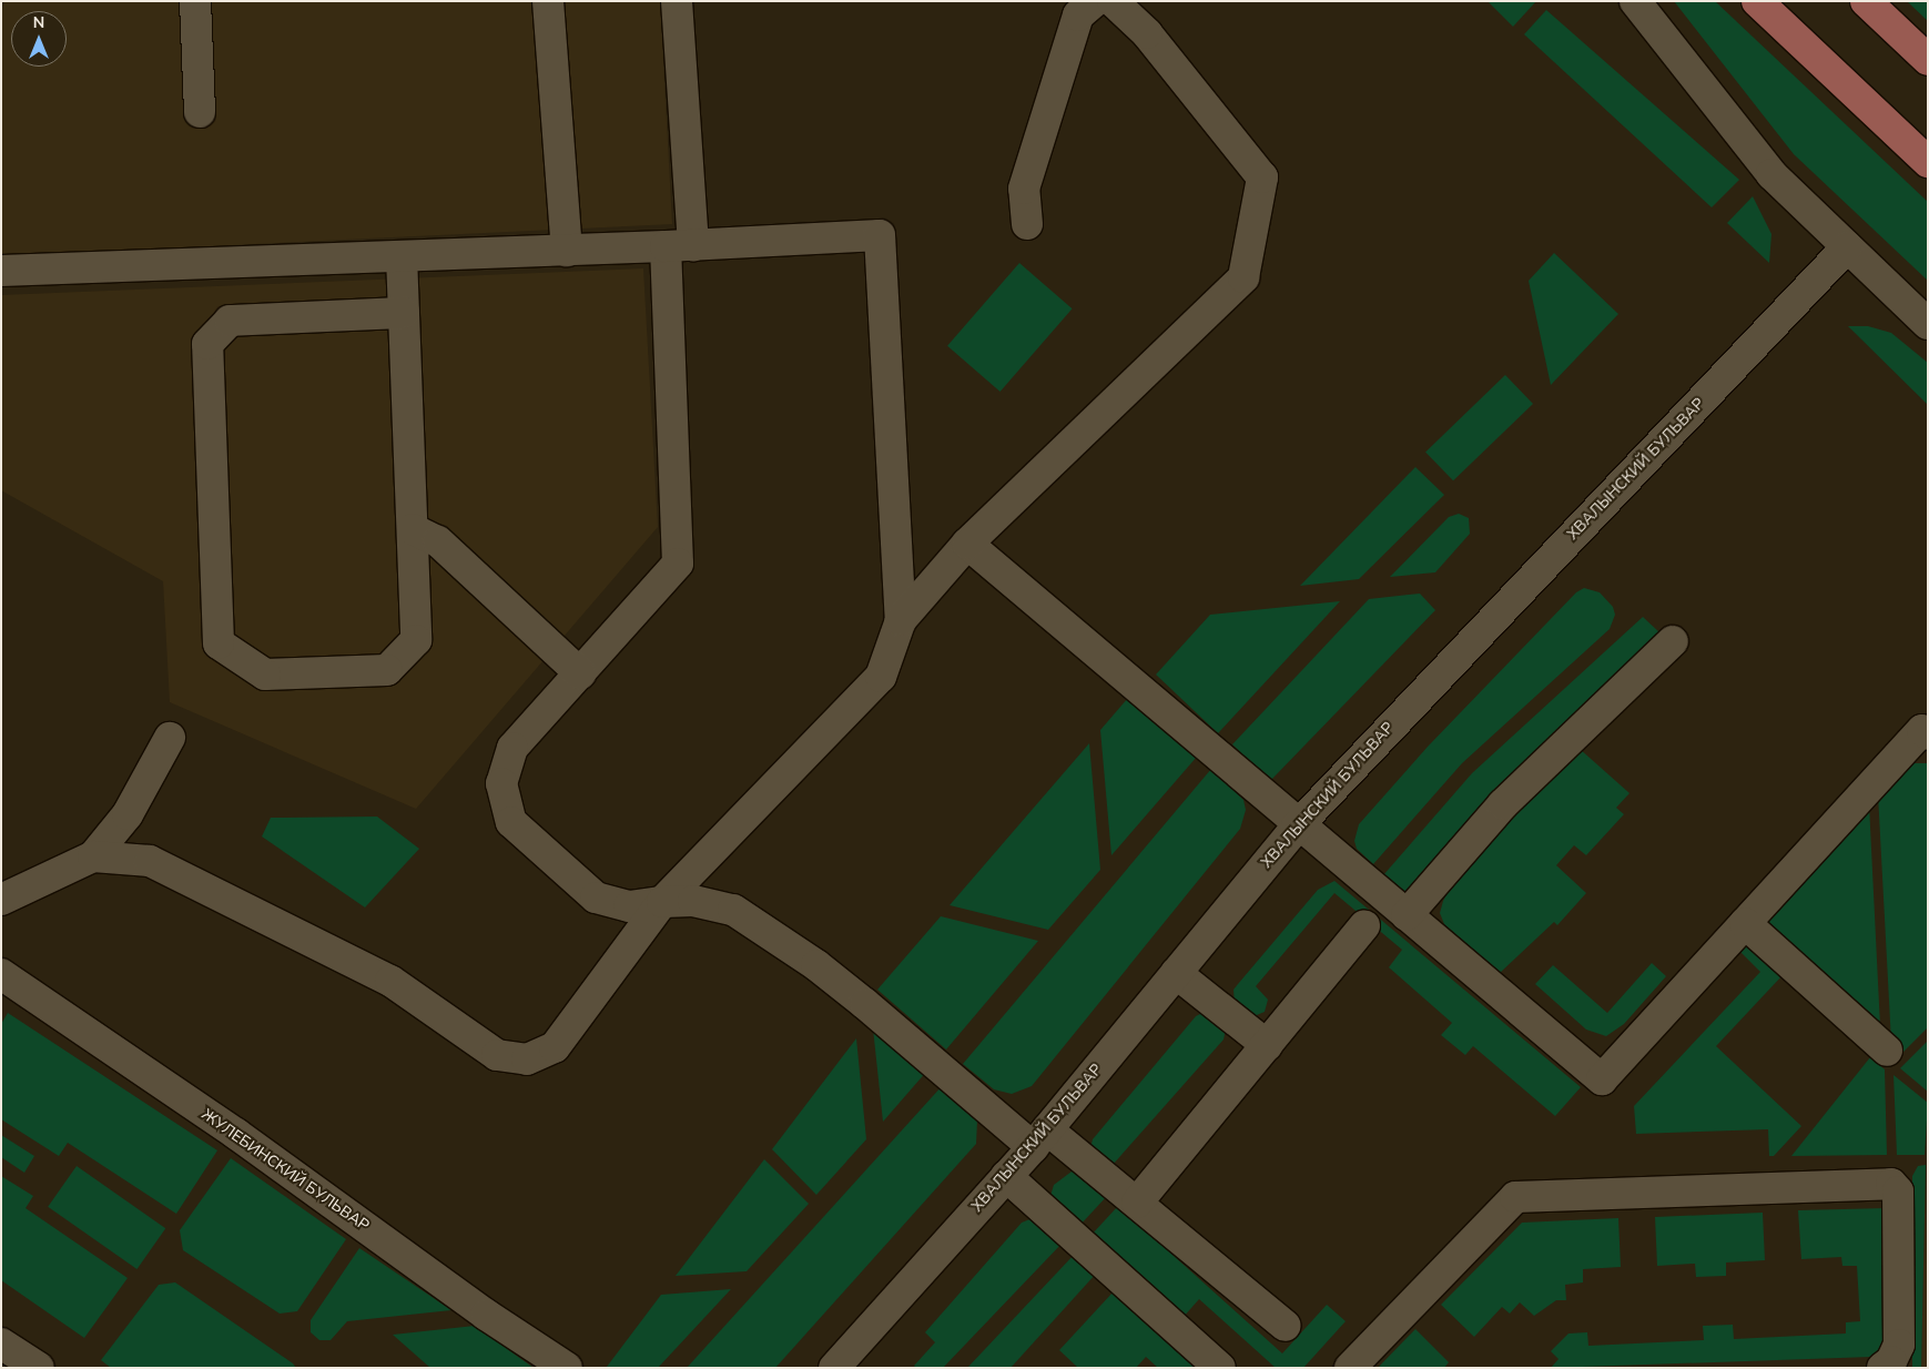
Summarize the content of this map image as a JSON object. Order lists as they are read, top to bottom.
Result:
{
  "streets": {
    "street": ["ХВАЛЫНСКИЙ БУЛЬВАР", "ЖУЛЕБИНСКИЙ БУЛЬВАР"]
  },
  "north": "top"
}
